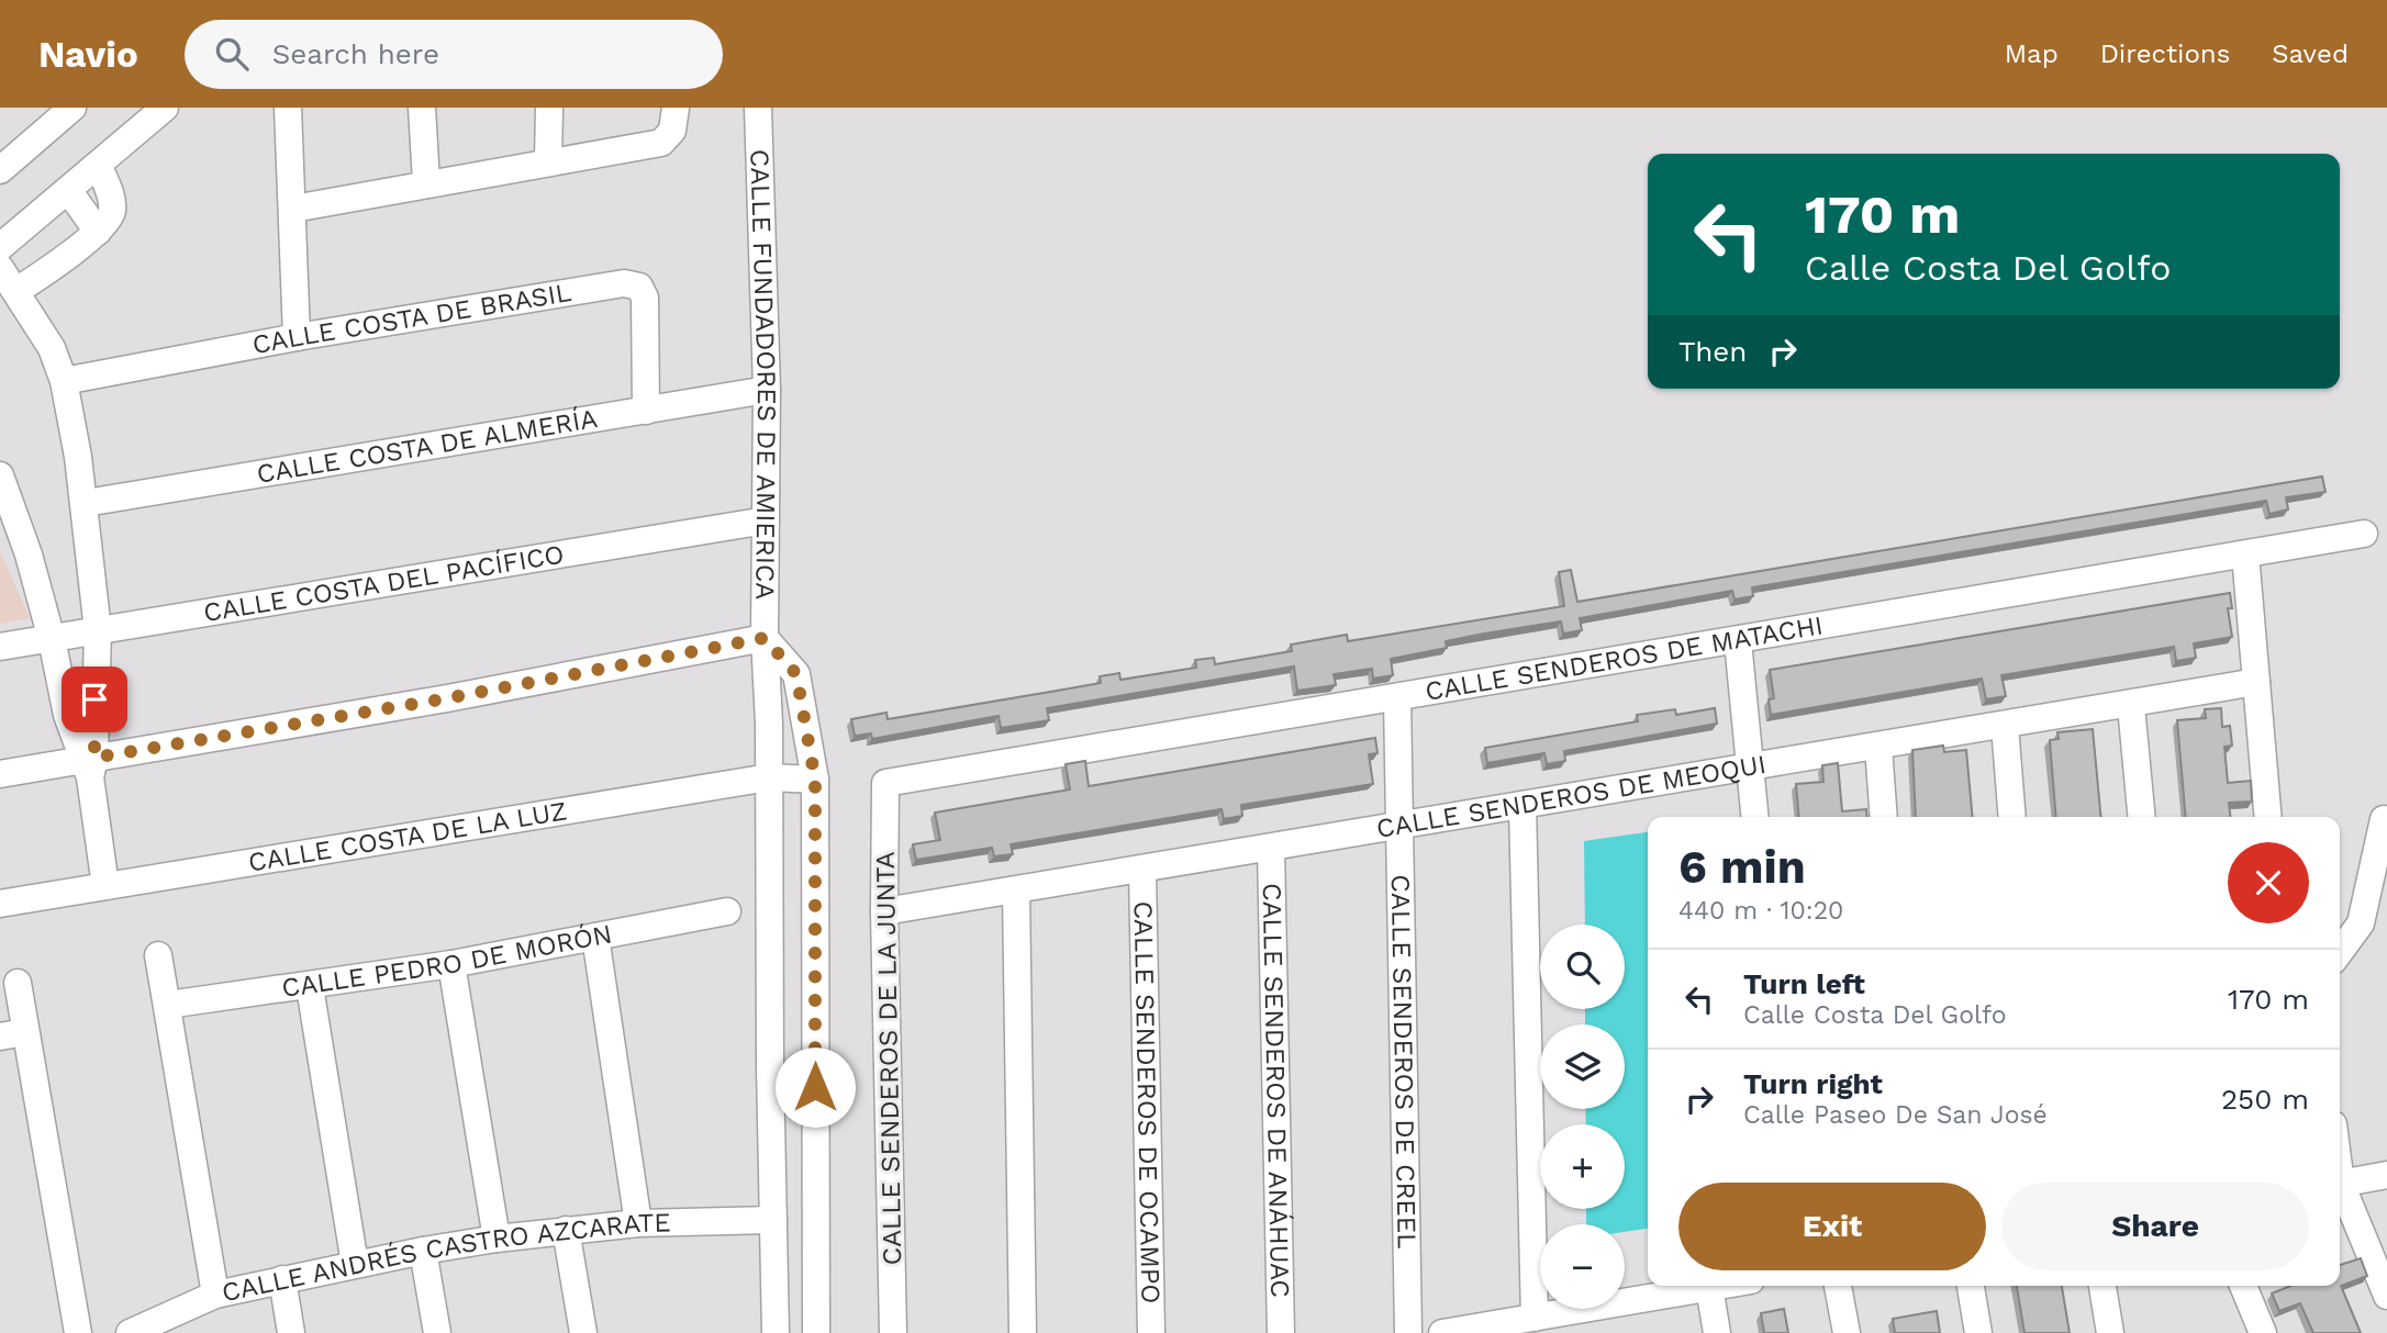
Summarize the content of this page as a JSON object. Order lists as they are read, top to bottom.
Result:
{
  "streets": {
    "street": [
      "CALLE COSTA DE BRASIL",
      "CALLE FUNDADORES DE AMIERICA",
      "CALLE COSTA DE ALMERÍA",
      "CALLE COSTA DEL PACÍFICO",
      "CALLE SENDEROS DE MATACHI",
      "CALLE SENDEROS DE MEOQUI",
      "CALLE COSTA DE LA LUZ",
      "CALLE PEDRO DE MORÓN",
      "CALLE SENDEROS DE LA JUNTA",
      "CALLE SENDEROS DE CREEL",
      "CALLE SENDEROS DE ANÁHUAC",
      "CALLE SENDEROS DE OCAMPO",
      "CALLE ANDRÉS CASTRO AZCARATE"
    ]
  },
  "crossings": [
    ["CALLE COSTA DE BRASIL", "CALLE COSTA DE ALMERÍA"],
    ["CALLE FUNDADORES DE AMIERICA", "CALLE COSTA DE ALMERÍA"],
    ["CALLE FUNDADORES DE AMIERICA", "CALLE COSTA DEL PACÍFICO"],
    ["CALLE FUNDADORES DE AMIERICA", "CALLE COSTA DE LA LUZ"],
    ["CALLE FUNDADORES DE AMIERICA", "CALLE ANDRÉS CASTRO AZCARATE"],
    ["CALLE SENDEROS DE MATACHI", "CALLE SENDEROS DE LA JUNTA"],
    ["CALLE SENDEROS DE MATACHI", "CALLE SENDEROS DE CREEL"],
    ["CALLE SENDEROS DE MEOQUI", "CALLE SENDEROS DE LA JUNTA"],
    ["CALLE SENDEROS DE MEOQUI", "CALLE SENDEROS DE CREEL"],
    ["CALLE SENDEROS DE MEOQUI", "CALLE SENDEROS DE ANÁHUAC"],
    ["CALLE SENDEROS DE MEOQUI", "CALLE SENDEROS DE OCAMPO"]
  ],
  "page": {
    "header": "Navio",
    "search": "Search here",
    "nav": ["Map", "Directions", "Saved"],
    "turn": ["170 m", "Calle Costa Del Golfo"],
    "then": "Then",
    "heading": ["6 min", "440 m · 10:20"],
    "map_buttons": ["+", "−"],
    "list": [
      {
        "name": "Turn left",
        "note": "Calle Costa Del Golfo",
        "value": "170 m"
      },
      {
        "name": "Turn right",
        "note": "Calle Paseo De San José",
        "value": "250 m"
      }
    ],
    "buttons": ["Exit", "Share"]
  }
}
